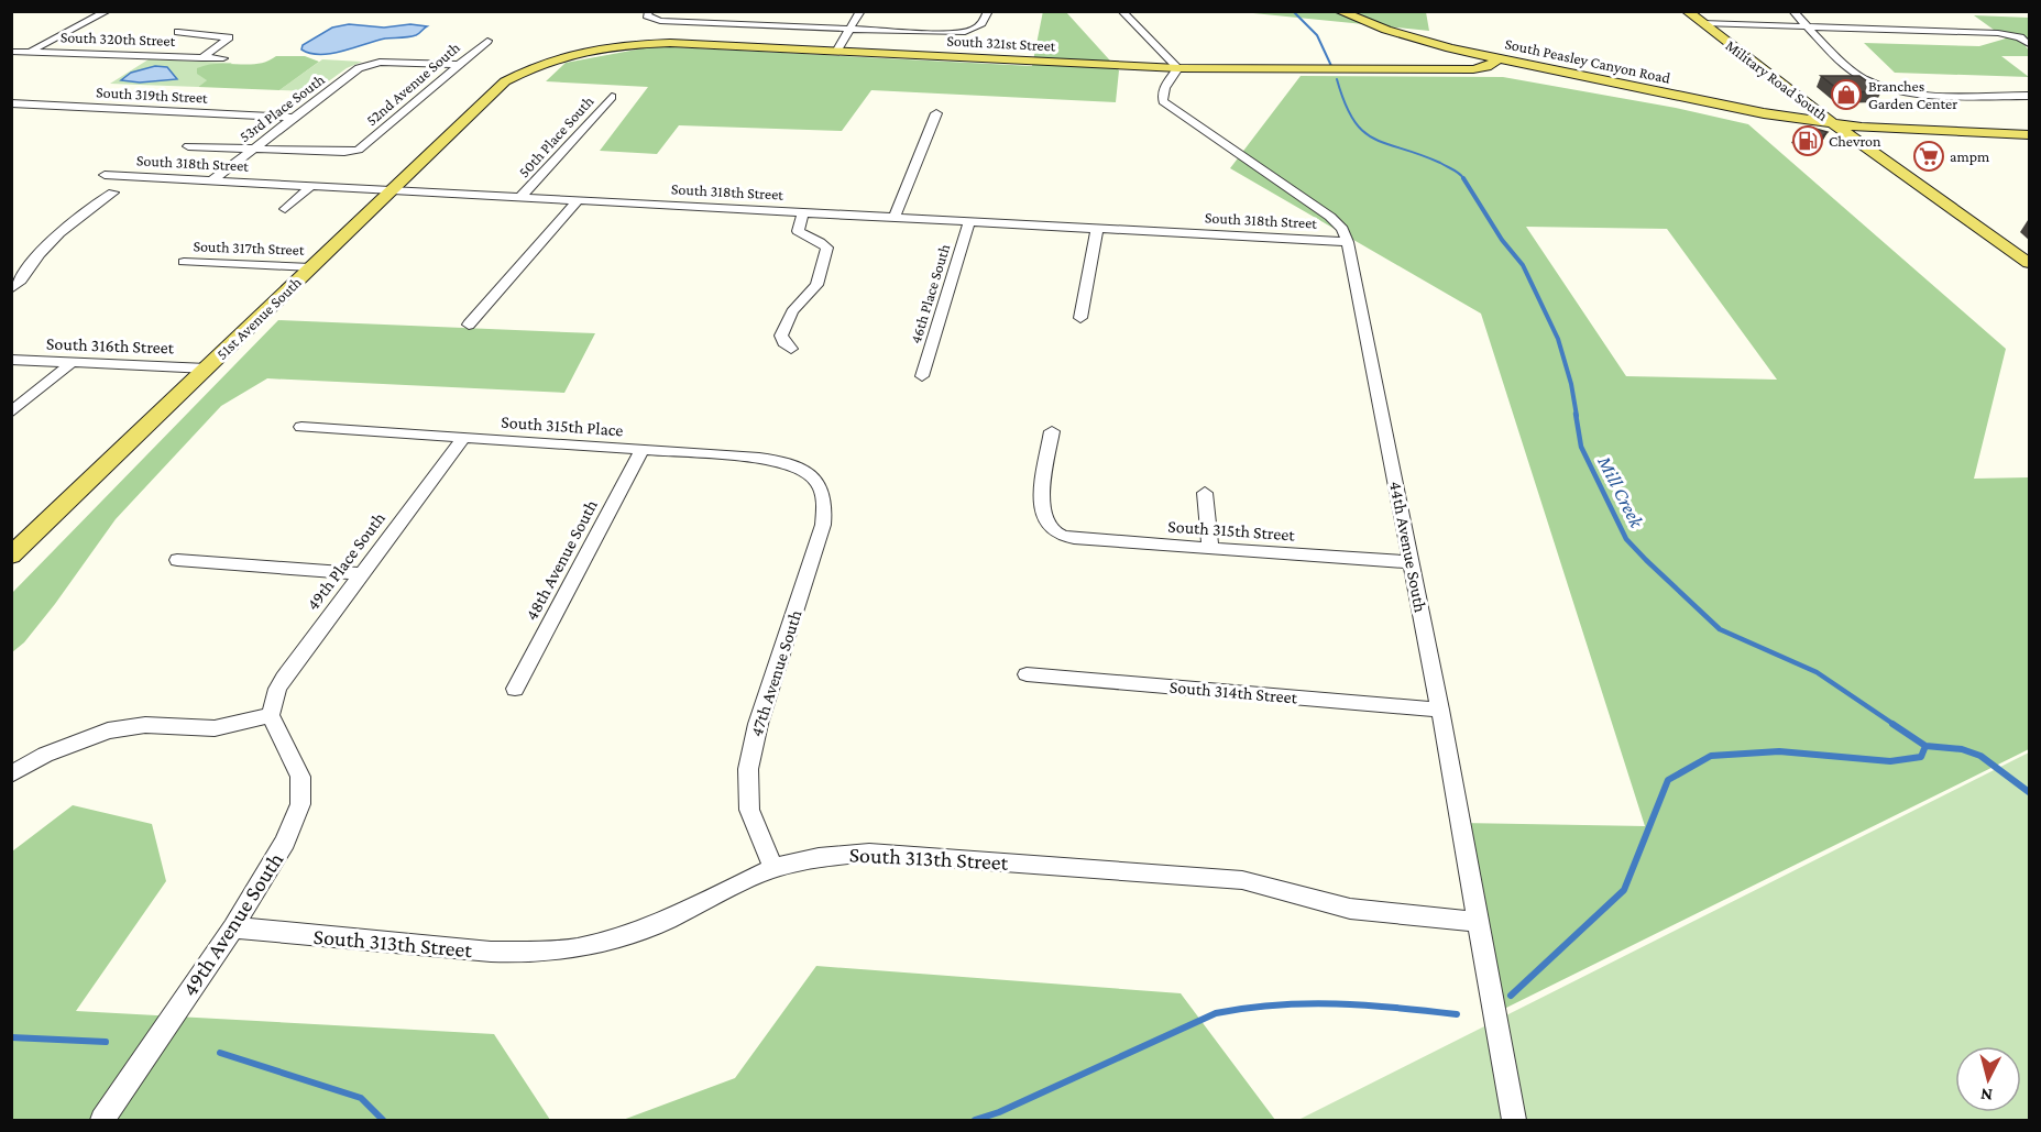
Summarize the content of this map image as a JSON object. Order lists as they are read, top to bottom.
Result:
{
  "streets": {
    "main road": [
      "South 321st Street",
      "South Peasley Canyon Road",
      "Military Road South",
      "51st Avenue South"
    ],
    "street": [
      "South 320th Street",
      "52nd Avenue South",
      "South 319th Street",
      "53rd Place South",
      "50th Place South",
      "South 318th Street",
      "South 317th Street",
      "46th Place South",
      "South 316th Street",
      "South 315th Place",
      "South 315th Street",
      "44th Avenue South",
      "48th Avenue South",
      "49th Place South",
      "47th Avenue South",
      "South 314th Street",
      "South 313th Street",
      "49th Avenue South"
    ]
  },
  "crossings": [
    ["South 321st Street", "South Peasley Canyon Road"],
    ["South 321st Street", "51st Avenue South"],
    ["South 321st Street", "44th Avenue South"],
    ["South Peasley Canyon Road", "Military Road South"],
    ["52nd Avenue South", "53rd Place South"],
    ["South 319th Street", "53rd Place South"],
    ["53rd Place South", "South 318th Street"],
    ["50th Place South", "South 318th Street"],
    ["South 318th Street", "46th Place South"],
    ["South 318th Street", "51st Avenue South"],
    ["South 318th Street", "44th Avenue South"],
    ["South 317th Street", "51st Avenue South"],
    ["51st Avenue South", "South 316th Street"],
    ["South 315th Place", "48th Avenue South"],
    ["South 315th Place", "49th Place South"],
    ["South 315th Place", "47th Avenue South"],
    ["South 315th Street", "44th Avenue South"],
    ["44th Avenue South", "South 314th Street"],
    ["44th Avenue South", "South 313th Street"],
    ["49th Place South", "49th Avenue South"],
    ["47th Avenue South", "South 313th Street"],
    ["South 313th Street", "49th Avenue South"]
  ],
  "water": ["Mill Creek"],
  "places": {
    "shop": ["Branches Garden Center"],
    "fuel station": ["Chevron"],
    "supermarket": ["ampm"]
  },
  "north": "bottom"
}
